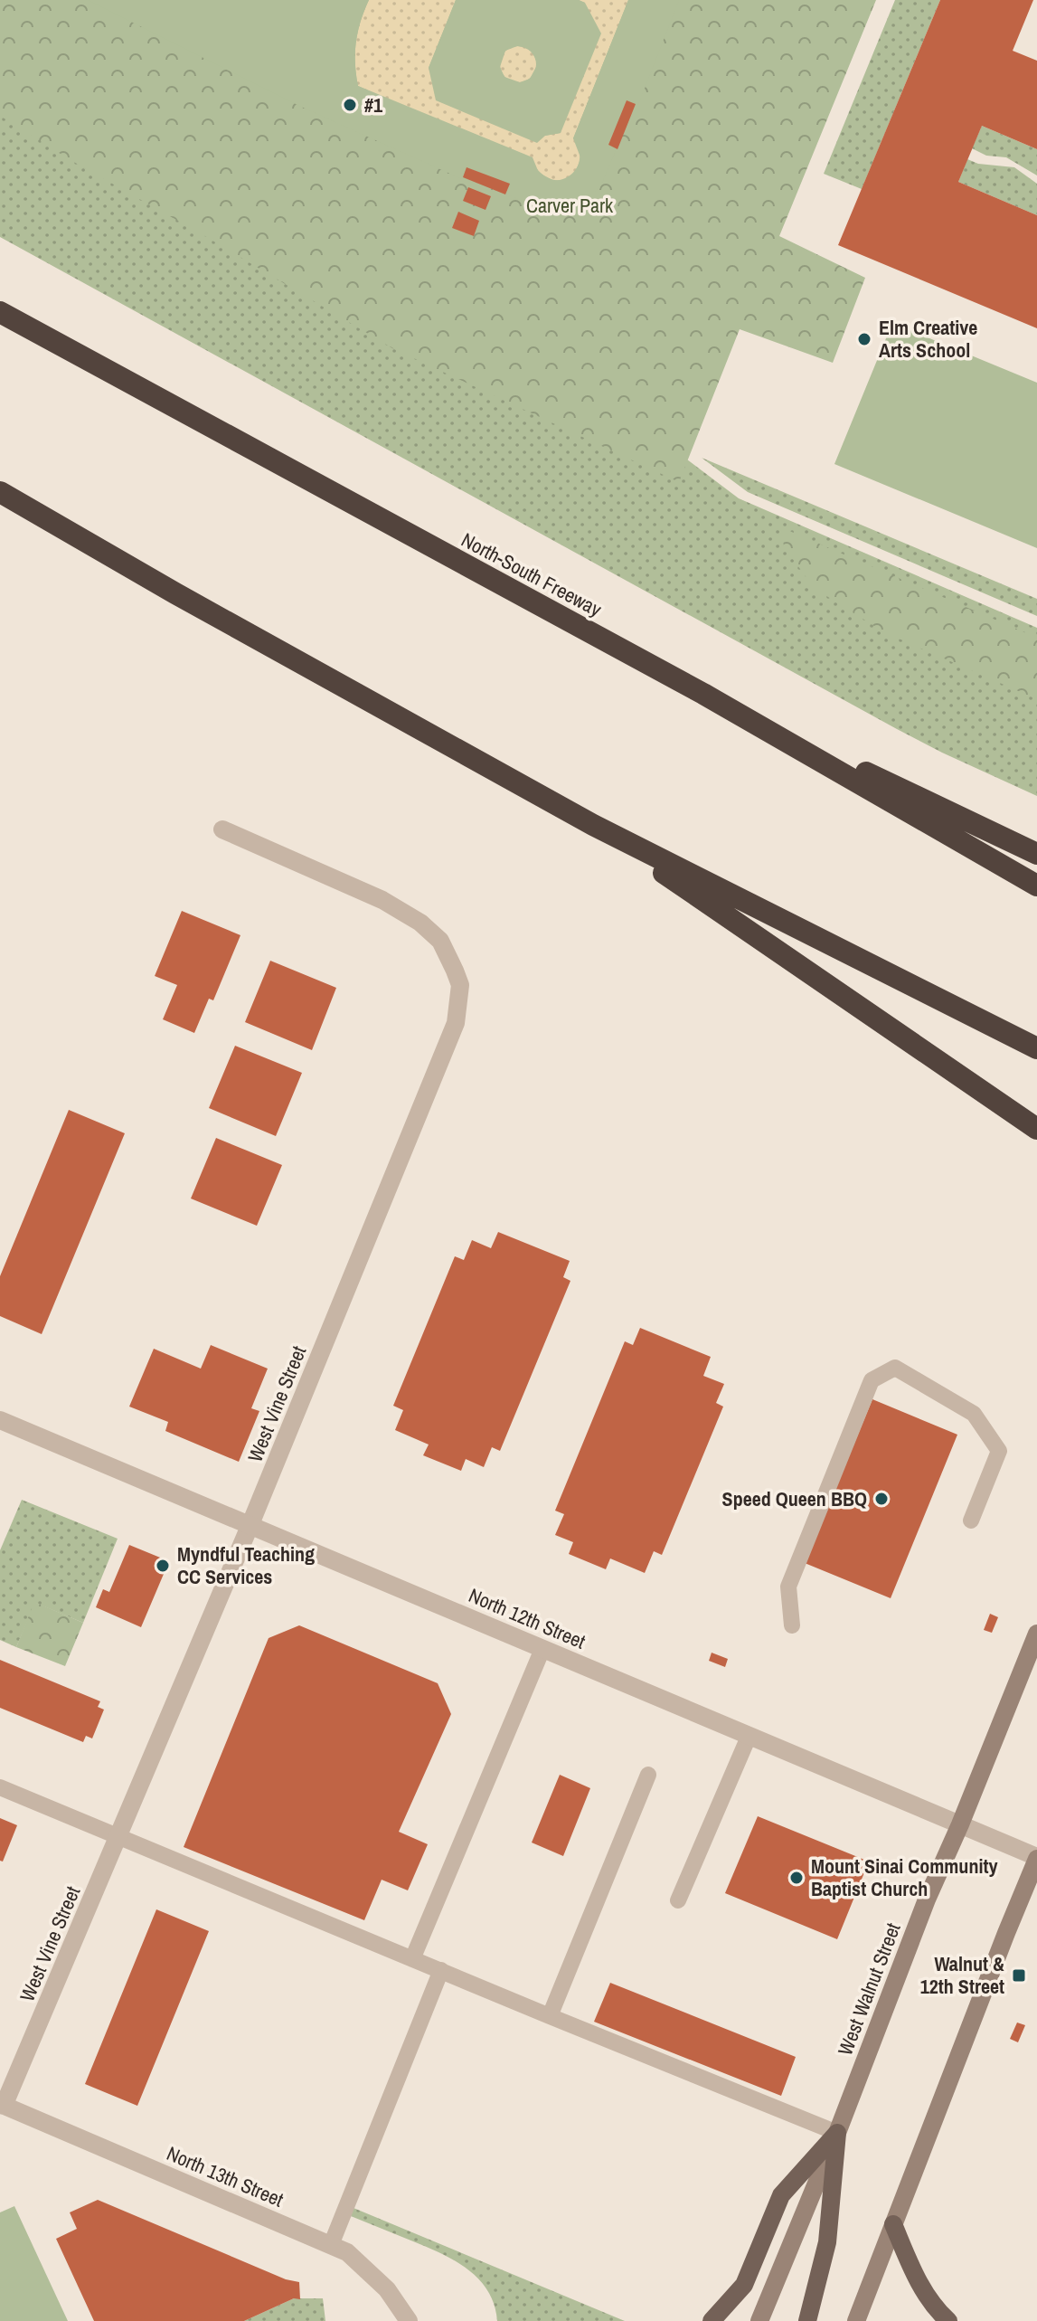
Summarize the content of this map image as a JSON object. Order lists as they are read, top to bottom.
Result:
{
  "streets": {
    "highway": ["North-South Freeway"],
    "main road": ["West Walnut Street"],
    "street": ["West Vine Street", "North 12th Street", "North 13th Street"]
  },
  "crossings": [
    ["West Vine Street", "North 12th Street"],
    ["West Vine Street", "North 13th Street"],
    ["North 12th Street", "West Walnut Street"]
  ],
  "parks": ["Carver Park"],
  "places": {
    "other": [
      "#1",
      "Elm Creative Arts School",
      "Speed Queen BBQ",
      "Myndful Teaching CC Services",
      "Mount Sinai Community Baptist Church"
    ],
    "transit": ["Walnut & 12th Street"]
  }
}
